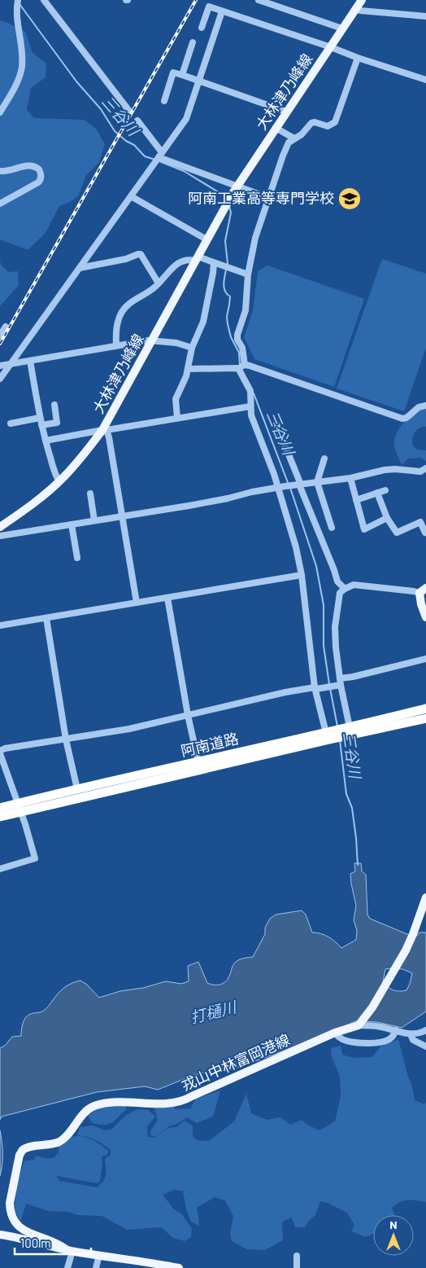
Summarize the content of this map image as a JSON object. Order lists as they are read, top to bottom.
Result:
{
  "streets": {
    "highway": ["阿南道路"],
    "main road": ["大林津乃峰線", "戎山中林富岡港線"]
  },
  "water": ["三谷川", "打樋川"],
  "places": {
    "school or university": ["阿南工業高等専門学校"]
  },
  "scale_bar": "100 m",
  "north": "top"
}
